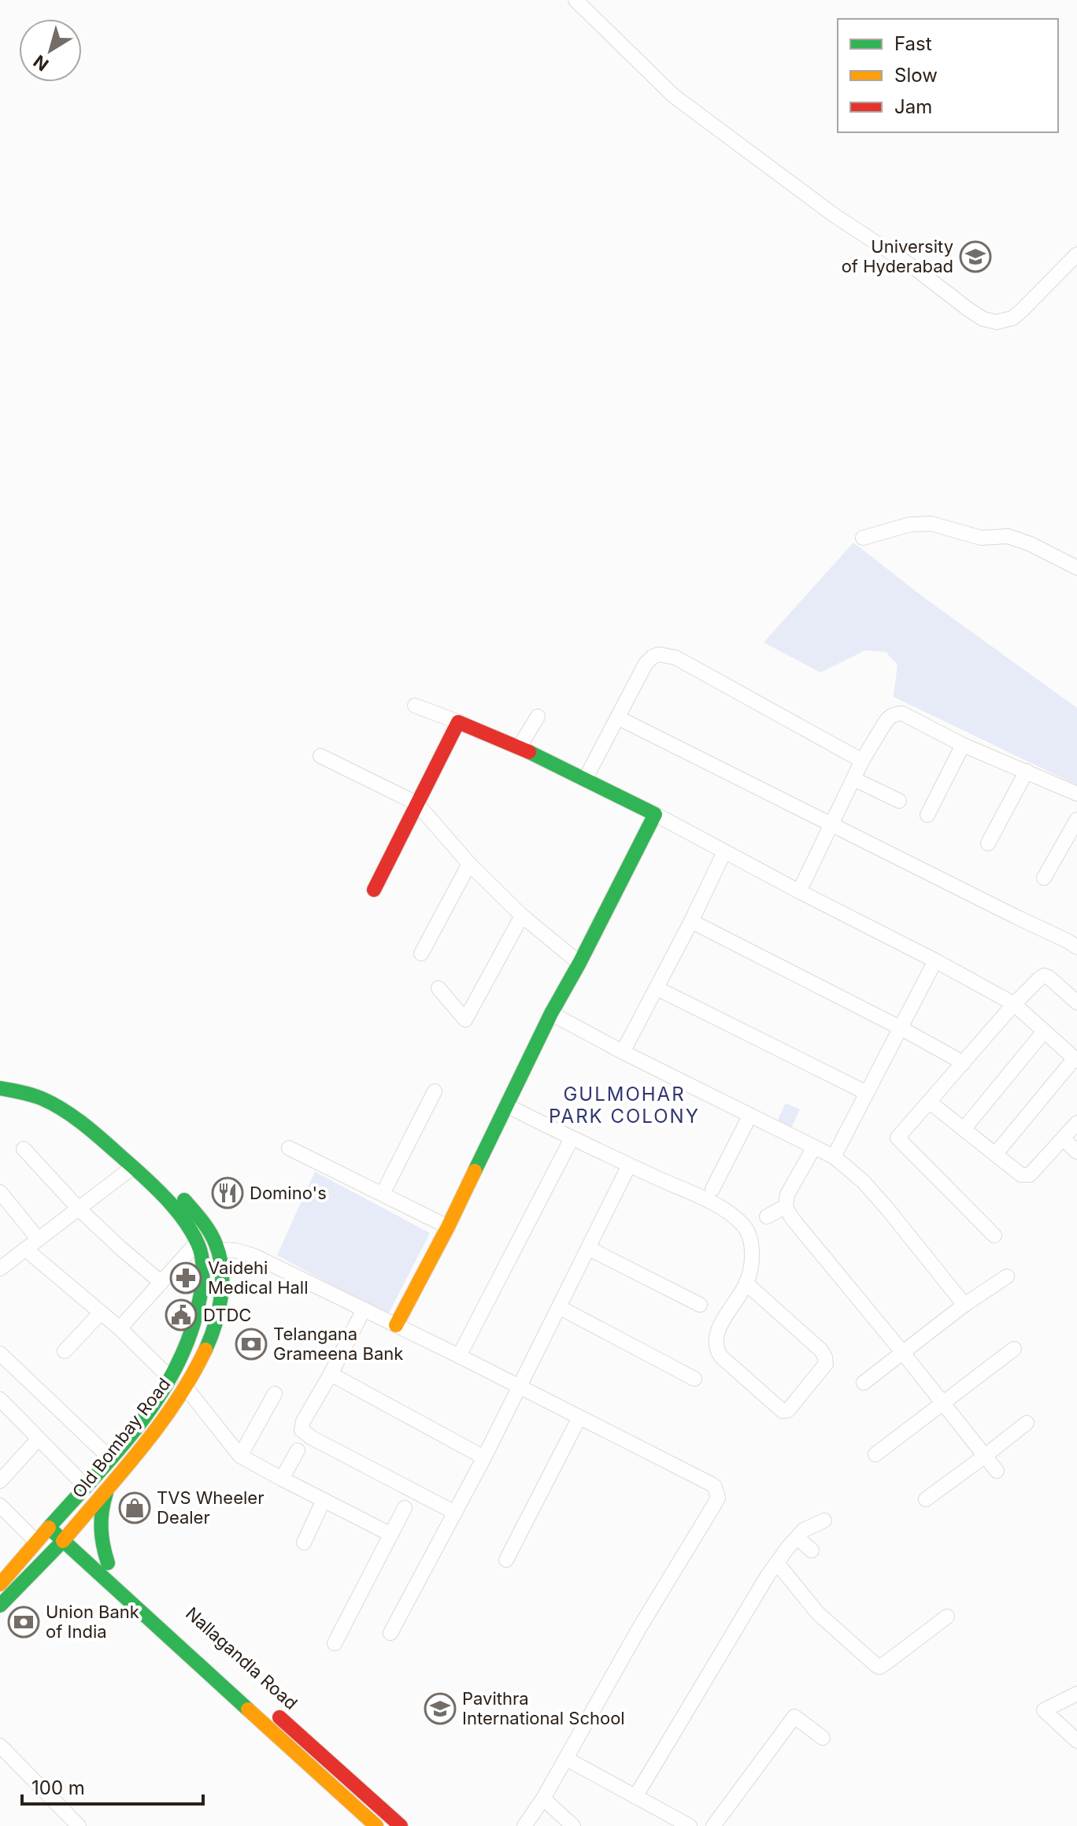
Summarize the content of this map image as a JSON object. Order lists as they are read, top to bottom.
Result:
{
  "streets": {
    "main road": ["Old Bombay Road", "Nallagandla Road"]
  },
  "crossings": [
    ["Old Bombay Road", "Nallagandla Road"]
  ],
  "districts": ["GULMOHAR PARK COLONY"],
  "places": {
    "school or university": ["University of Hyderabad", "Pavithra International School"],
    "restaurant": ["Domino's"],
    "pharmacy": ["Vaidehi Medical Hall"],
    "public building": ["DTDC"],
    "bank": ["Telangana Grameena Bank", "Union Bank of India"],
    "shop": ["TVS Wheeler Dealer"]
  },
  "legend": ["Fast", "Slow", "Jam"],
  "scale_bar": "100 m",
  "north": "bottom left"
}
